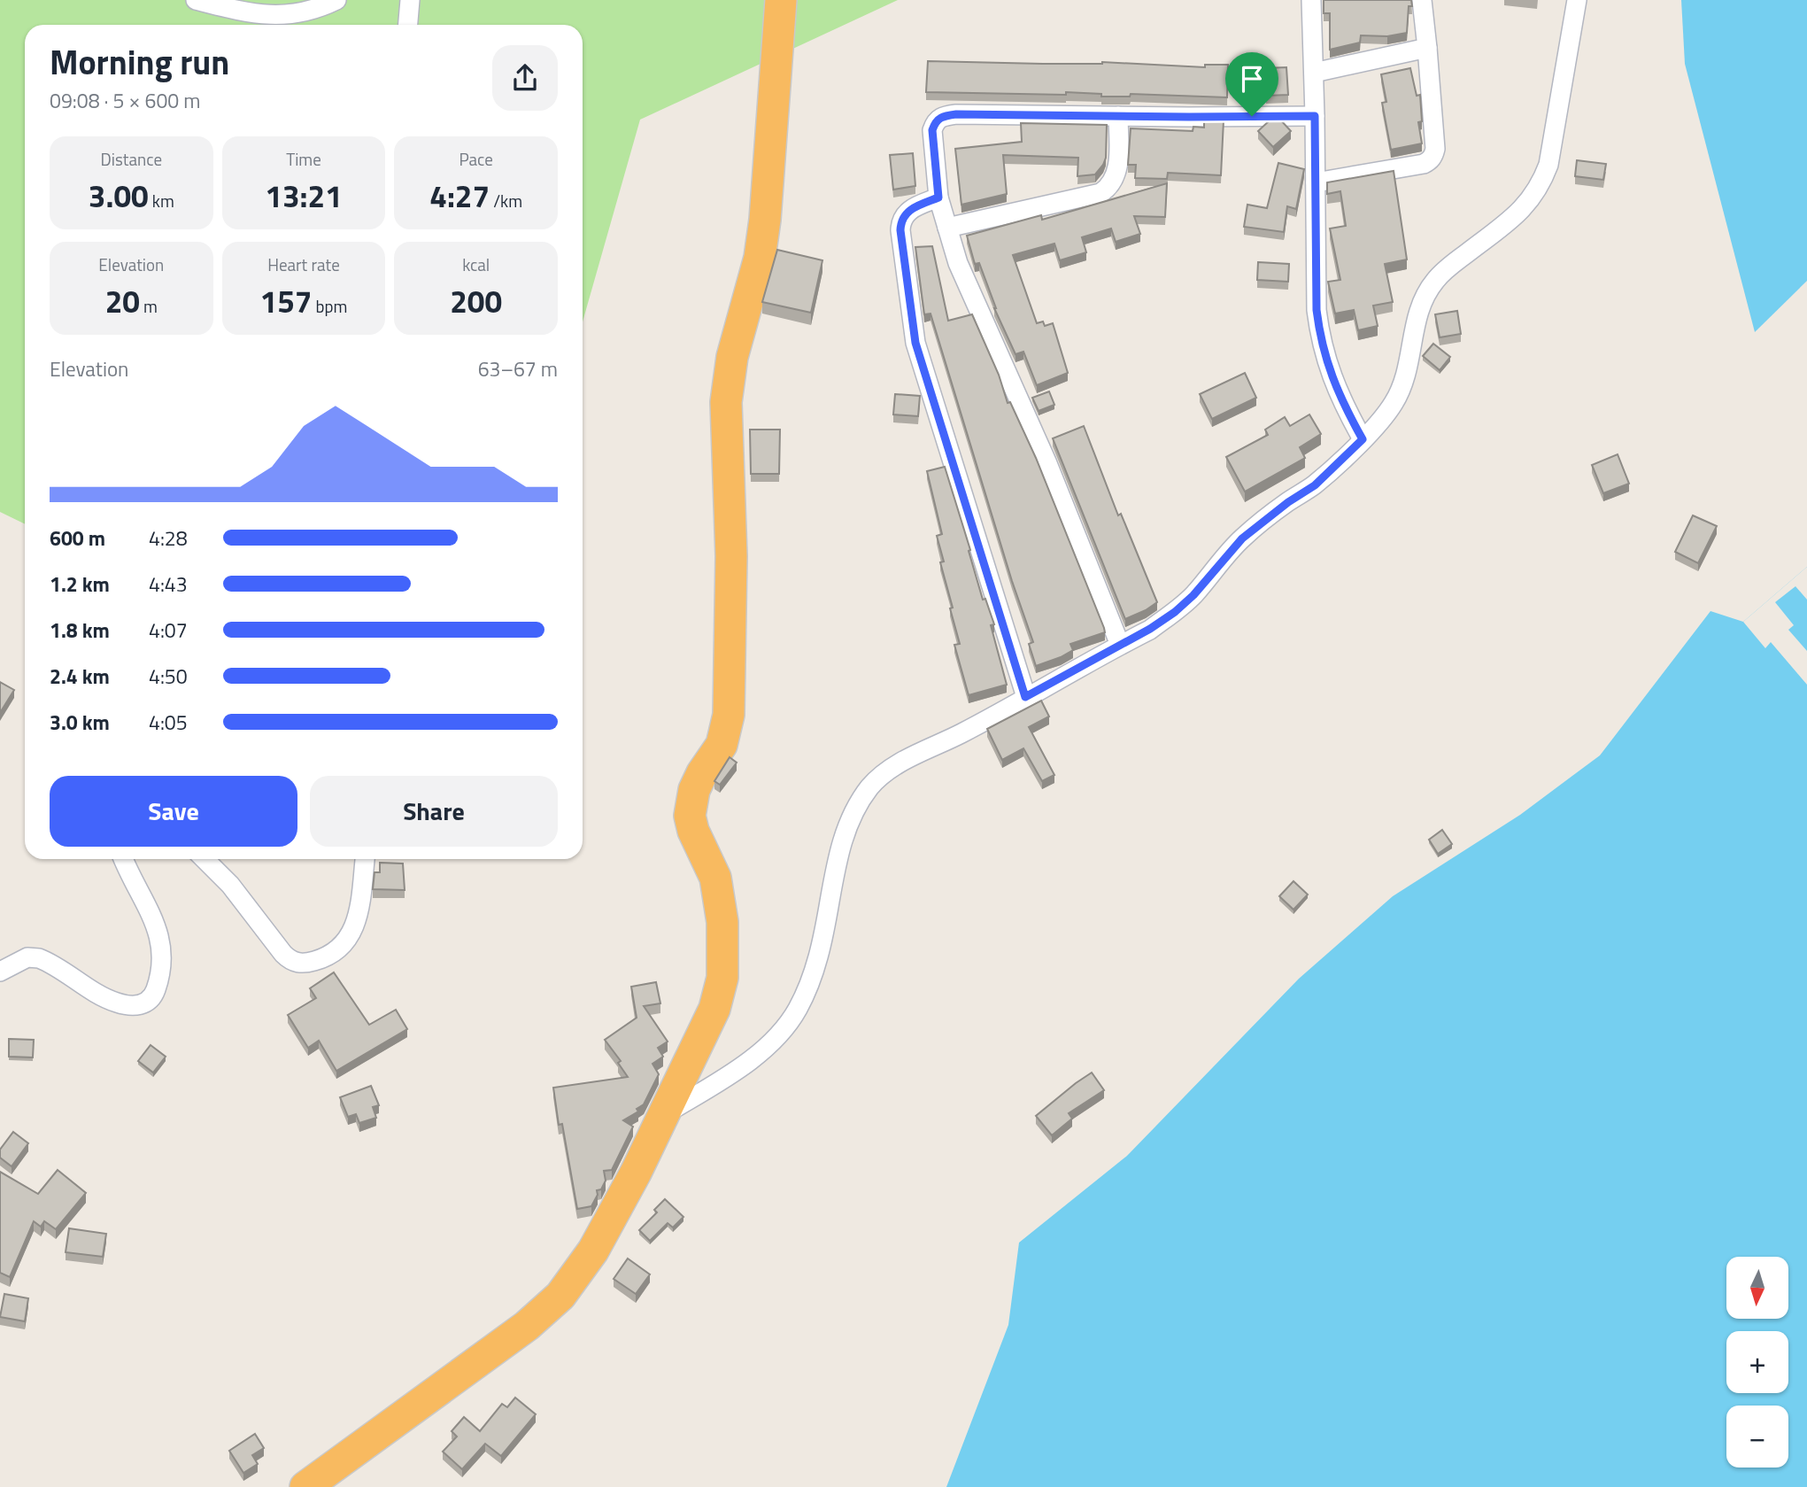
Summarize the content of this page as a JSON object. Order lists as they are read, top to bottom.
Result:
{
  "north": "bottom",
  "page": {
    "heading": ["Morning run", "09:08 · 5 × 600 m"],
    "stats": [
      ["Distance", "3.00 km"],
      ["Time", "13:21"],
      ["Pace", "4:27 /km"],
      ["Elevation", "20 m"],
      ["Heart rate", "157 bpm"],
      ["kcal", "200"]
    ],
    "chart": ["Elevation", "63–67 m"],
    "list": [
      {
        "name": "600 m",
        "note": "4:28"
      },
      {
        "name": "1.2 km",
        "note": "4:43"
      },
      {
        "name": "1.8 km",
        "note": "4:07"
      },
      {
        "name": "2.4 km",
        "note": "4:50"
      },
      {
        "name": "3.0 km",
        "note": "4:05"
      }
    ],
    "buttons": ["Save", "Share"],
    "map_buttons": ["+", "−"]
  }
}
